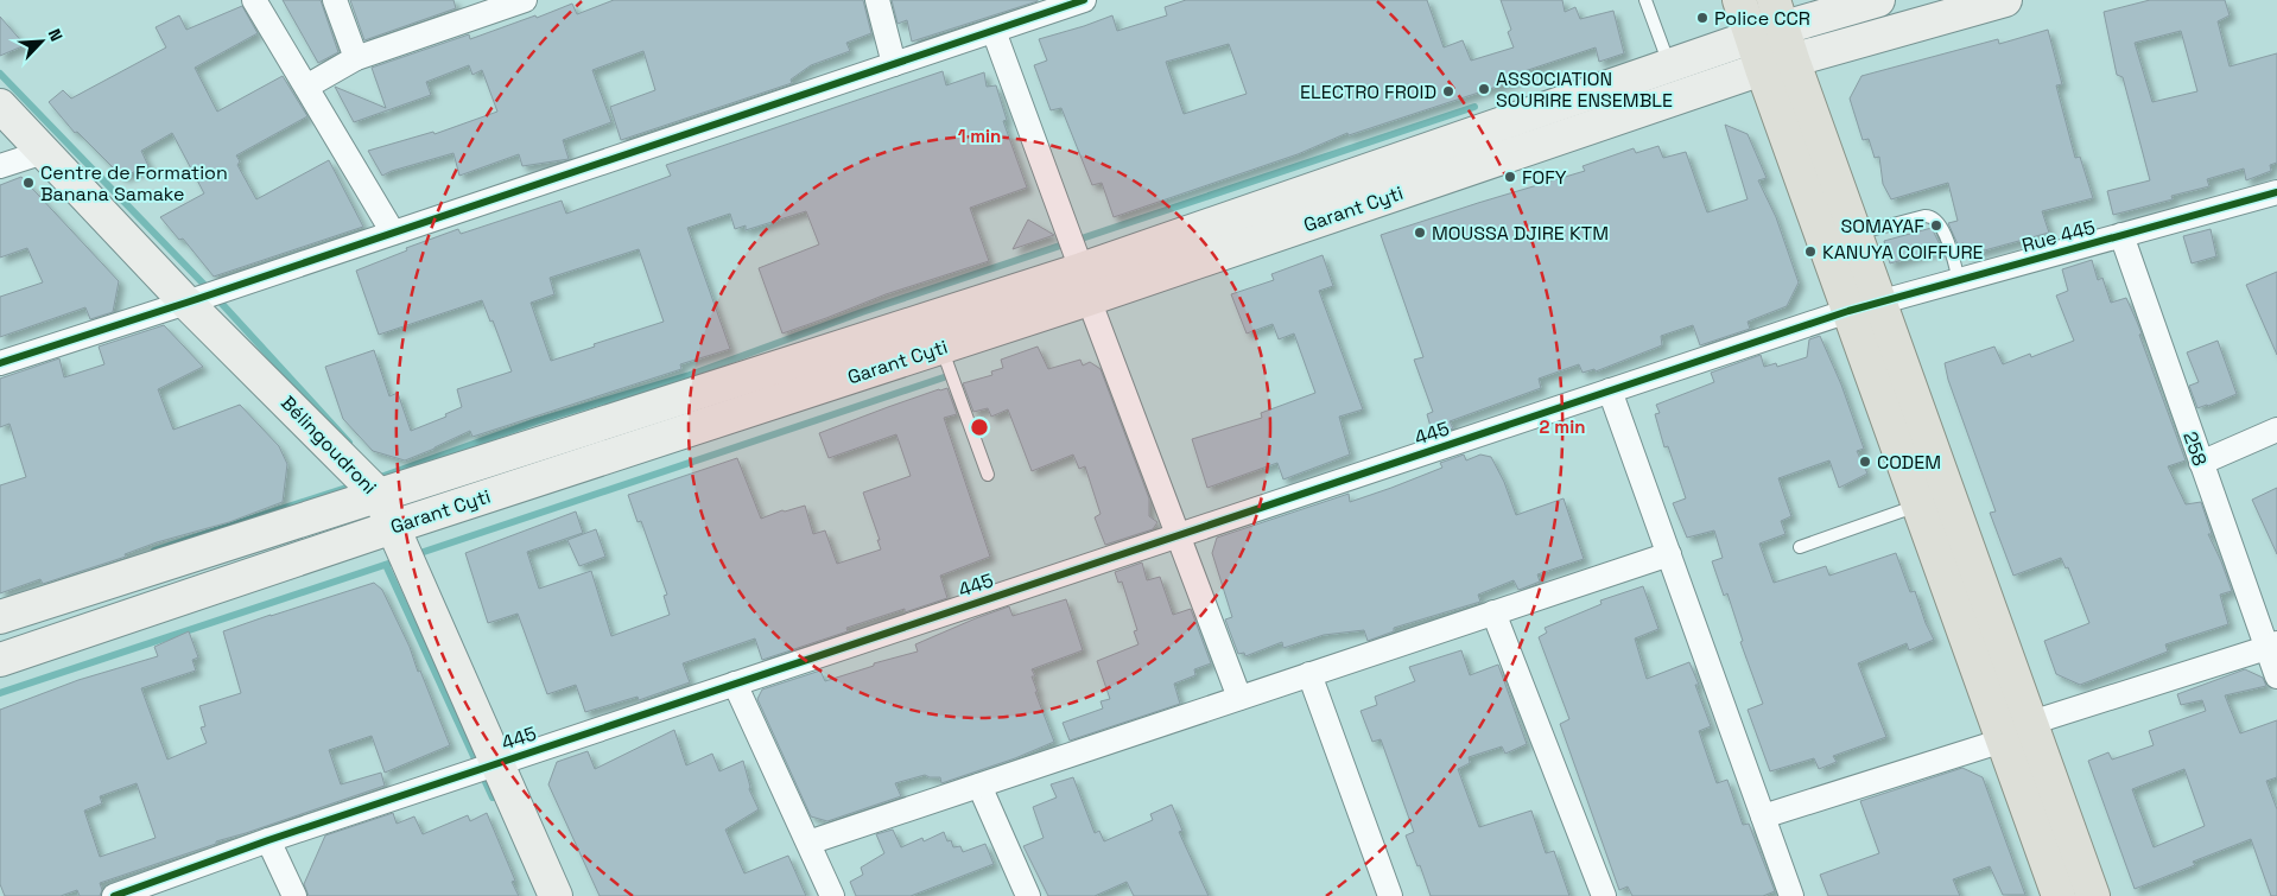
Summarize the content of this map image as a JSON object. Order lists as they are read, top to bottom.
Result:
{
  "streets": {
    "main road": ["Garant Cyti", "Bélingoudroni"],
    "street": ["Rue 445", "445", "258"]
  },
  "crossings": [
    ["Garant Cyti", "Bélingoudroni"],
    ["Rue 445", "445"],
    ["Rue 445", "258"],
    ["445", "Bélingoudroni"]
  ],
  "places": [
    "Police CCR",
    "ASSOCIATION SOURIRE ENSEMBLE",
    "ELECTRO FROID",
    "FOFY",
    "Centre de Formation Banana Samake",
    "SOMAYAF",
    "MOUSSA DJIRE KTM",
    "KANUYA COIFFURE",
    "CODEM"
  ],
  "north": "top right",
  "rings": ["1 min", "2 min"]
}
